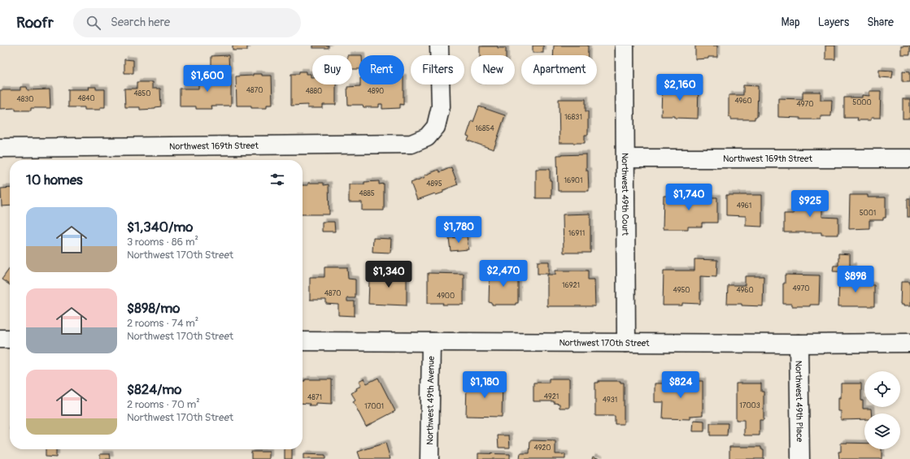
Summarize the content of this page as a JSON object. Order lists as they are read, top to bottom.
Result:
{
  "streets": {
    "street": [
      "Northwest 169th Street",
      "Northwest 49th Court",
      "Northwest 170th Street",
      "Northwest 49th Avenue",
      "Northwest 49th Place"
    ]
  },
  "crossings": [
    ["Northwest 169th Street", "Northwest 49th Court"],
    ["Northwest 49th Court", "Northwest 170th Street"],
    ["Northwest 170th Street", "Northwest 49th Avenue"],
    ["Northwest 170th Street", "Northwest 49th Place"]
  ],
  "house_numbers": [
    "4870",
    "4880",
    "4890",
    "4850",
    "4840",
    "4830",
    "4960",
    "5000",
    "4970",
    "16831",
    "16854",
    "16901",
    "4895",
    "4885",
    "4961",
    "5001",
    "16911",
    "16921",
    "4970",
    "4950",
    "4960",
    "4870",
    "4900",
    "4921",
    "4871",
    "4931",
    "17003",
    "17001",
    "4920"
  ],
  "page": {
    "header": "Roofr",
    "search": "Search here",
    "nav": ["Map", "Layers", "Share"],
    "chip": [
      "Buy",
      "Rent",
      "Filters",
      "New",
      "Apartment"
    ],
    "price": [
      "$1,600",
      "$2,160",
      "$1,740",
      "$925",
      "$1,780",
      "$2,470",
      "$1,340",
      "$898",
      "$1,180",
      "$824"
    ],
    "heading": "10 homes",
    "list": [
      {
        "name": "$1,340/mo",
        "note": "3 rooms · 86 m² · Northwest 170th Street"
      },
      {
        "name": "$898/mo",
        "note": "2 rooms · 74 m² · Northwest 170th Street"
      },
      {
        "name": "$824/mo",
        "note": "2 rooms · 70 m² · Northwest 170th Street"
      }
    ]
  }
}
